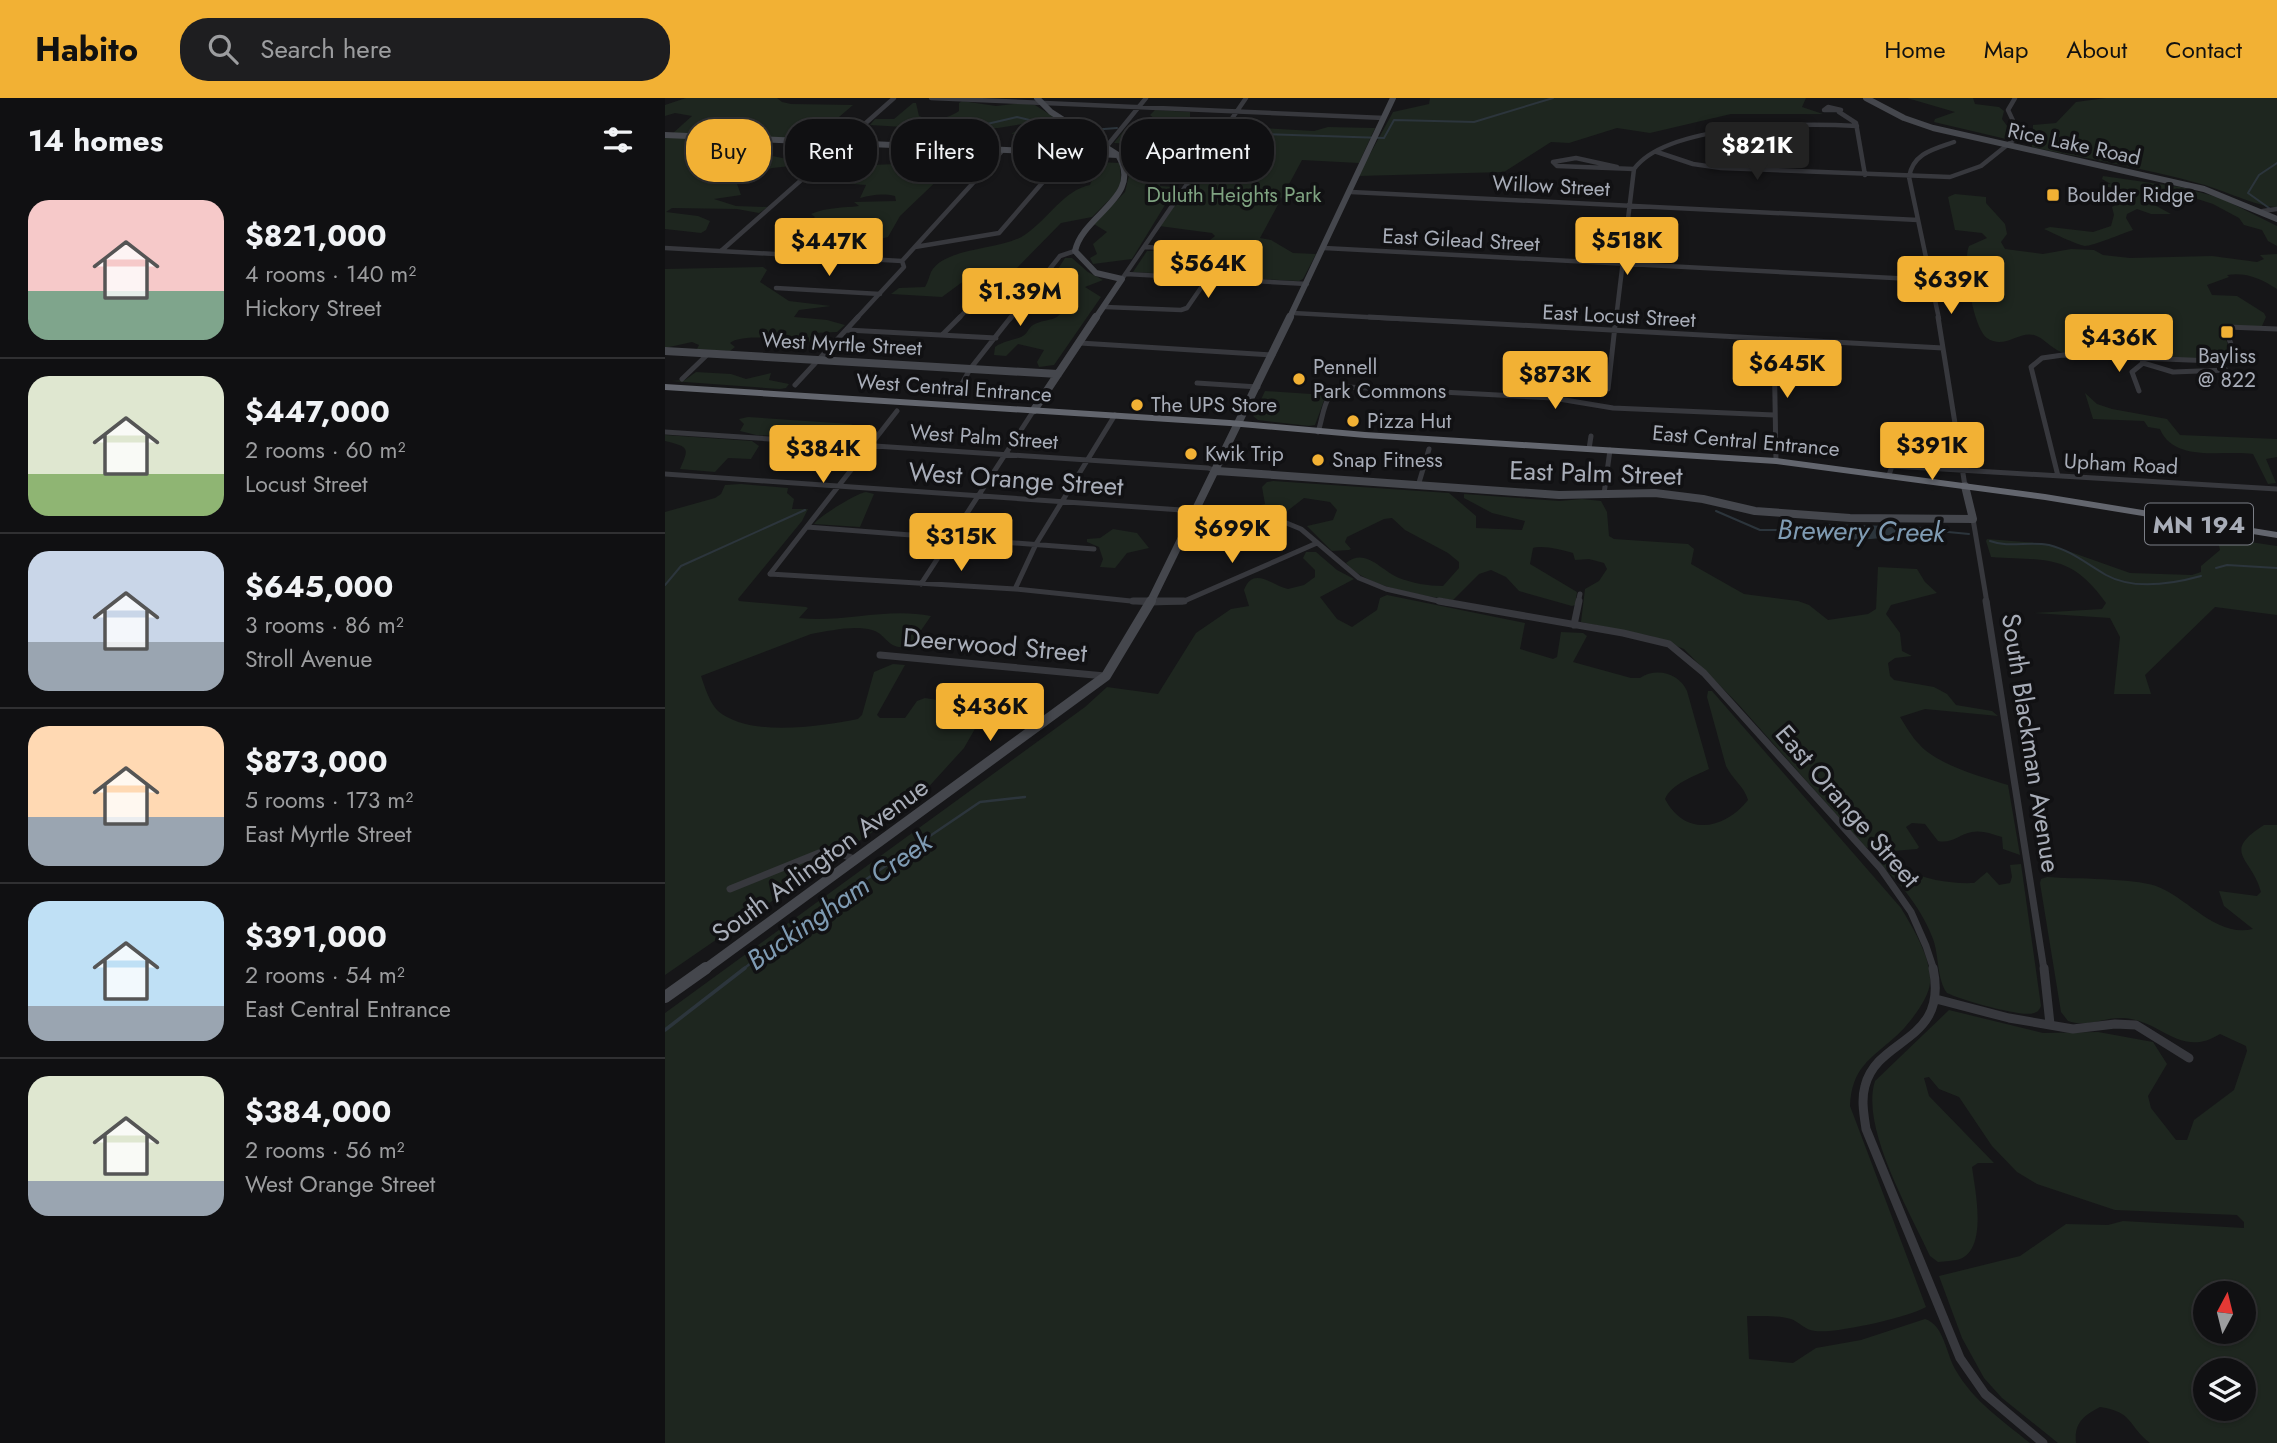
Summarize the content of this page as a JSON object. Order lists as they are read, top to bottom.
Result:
{
  "streets": {
    "highway": ["West Central Entrance", "East Central Entrance", "MN 194"],
    "street": [
      "Rice Lake Road",
      "Willow Street",
      "East Gilead Street",
      "East Locust Street",
      "West Myrtle Street",
      "West Palm Street",
      "Upham Road",
      "East Palm Street",
      "West Orange Street",
      "Deerwood Street",
      "South Blackman Avenue",
      "East Orange Street",
      "South Arlington Avenue"
    ]
  },
  "crossings": [
    ["Willow Street", "South Blackman Avenue"],
    ["Willow Street", "South Arlington Avenue"],
    ["East Gilead Street", "South Blackman Avenue"],
    ["East Gilead Street", "South Arlington Avenue"],
    ["East Locust Street", "South Blackman Avenue"],
    ["East Locust Street", "South Arlington Avenue"],
    ["West Central Entrance", "East Central Entrance"],
    ["West Central Entrance", "South Arlington Avenue"],
    ["West Palm Street", "East Palm Street"],
    ["West Palm Street", "South Arlington Avenue"],
    ["East Central Entrance", "Upham Road"],
    ["East Central Entrance", "South Blackman Avenue"],
    ["East Central Entrance", "South Arlington Avenue"],
    ["Upham Road", "South Blackman Avenue"],
    ["East Palm Street", "South Blackman Avenue"],
    ["East Palm Street", "South Arlington Avenue"],
    ["West Orange Street", "East Orange Street"],
    ["West Orange Street", "South Arlington Avenue"],
    ["Deerwood Street", "South Arlington Avenue"],
    ["East Orange Street", "South Arlington Avenue"]
  ],
  "water": ["Brewery Creek", "Buckingham Creek"],
  "parks": ["Duluth Heights Park"],
  "places": {
    "transit": ["Boulder Ridge", "Bayliss @ 822"],
    "other": [
      "Pennell Park Commons",
      "The UPS Store",
      "Pizza Hut",
      "Kwik Trip",
      "Snap Fitness"
    ]
  },
  "north": "top",
  "page": {
    "header": "Habito",
    "search": "Search here",
    "nav": [
      "Home",
      "Map",
      "About",
      "Contact"
    ],
    "heading": "14 homes",
    "chip": [
      "Buy",
      "Rent",
      "Filters",
      "New",
      "Apartment"
    ],
    "price": [
      "$821K",
      "$518K",
      "$447K",
      "$564K",
      "$639K",
      "$1.39M",
      "$436K",
      "$645K",
      "$873K",
      "$391K",
      "$384K",
      "$699K",
      "$315K",
      "$436K"
    ],
    "list": [
      {
        "name": "$821,000",
        "note": "4 rooms · 140 m² · Hickory Street"
      },
      {
        "name": "$447,000",
        "note": "2 rooms · 60 m² · Locust Street"
      },
      {
        "name": "$645,000",
        "note": "3 rooms · 86 m² · Stroll Avenue"
      },
      {
        "name": "$873,000",
        "note": "5 rooms · 173 m² · East Myrtle Street"
      },
      {
        "name": "$391,000",
        "note": "2 rooms · 54 m² · East Central Entrance"
      },
      {
        "name": "$384,000",
        "note": "2 rooms · 56 m² · West Orange Street"
      }
    ]
  }
}
